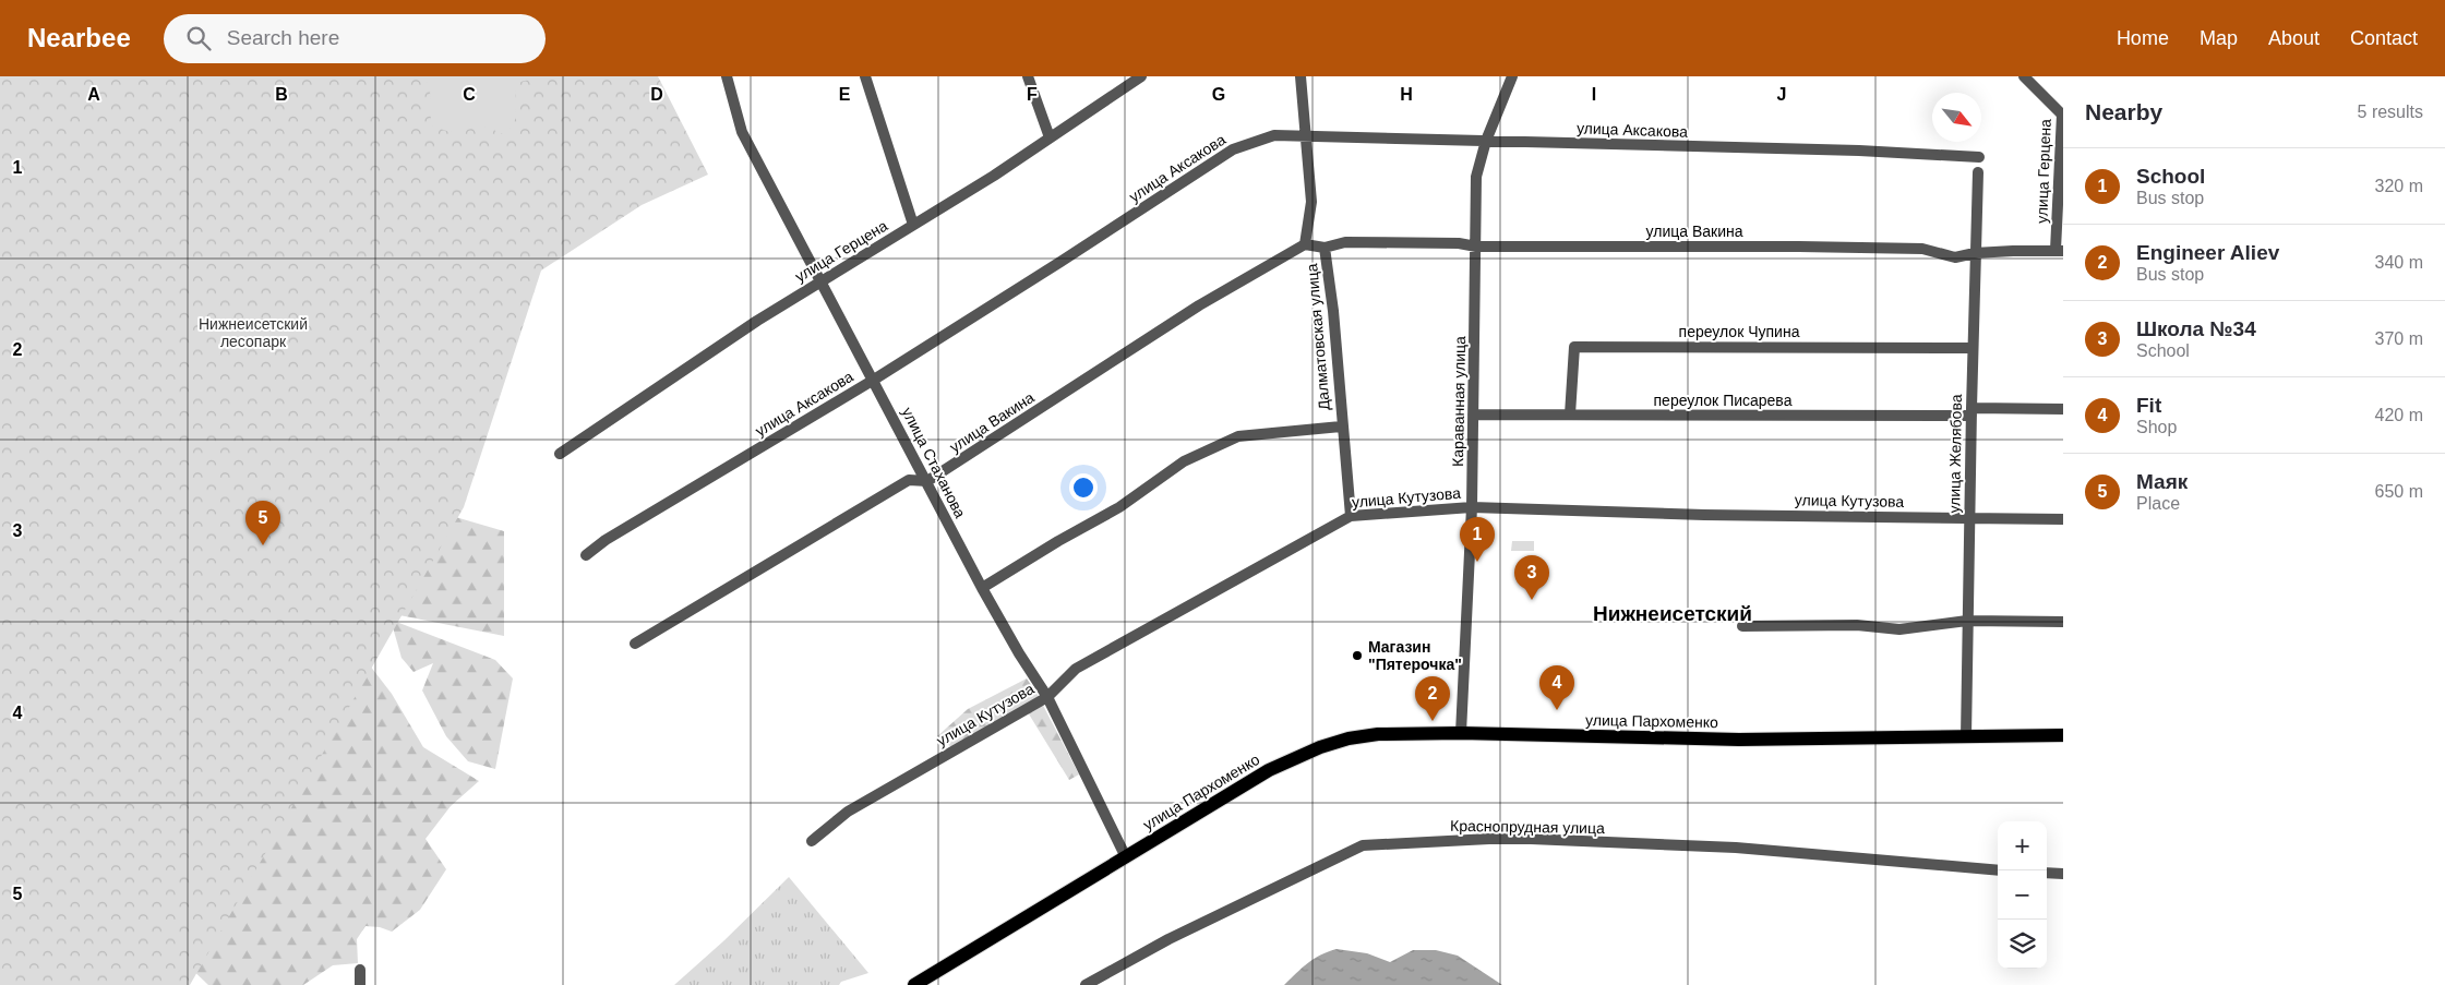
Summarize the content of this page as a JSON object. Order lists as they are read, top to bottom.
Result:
{
  "streets": {
    "main road": ["улица Пархоменко"],
    "street": [
      "улица Аксакова",
      "улица Герцена",
      "улица Вакина",
      "переулок Чупина",
      "Далматовская улица",
      "переулок Писарева",
      "Караванная улица",
      "улица Желябова",
      "улица Стаханова",
      "улица Кутузова",
      "Краснопрудная улица"
    ]
  },
  "crossings": [
    ["улица Аксакова", "Далматовская улица"],
    ["улица Аксакова", "Караванная улица"],
    ["улица Аксакова", "улица Стаханова"],
    ["улица Герцена", "улица Вакина"],
    ["улица Герцена", "улица Стаханова"],
    ["улица Вакина", "Далматовская улица"],
    ["улица Вакина", "Караванная улица"],
    ["улица Вакина", "улица Желябова"],
    ["улица Вакина", "улица Стаханова"],
    ["переулок Чупина", "переулок Писарева"],
    ["переулок Чупина", "улица Желябова"],
    ["Далматовская улица", "улица Кутузова"],
    ["переулок Писарева", "Караванная улица"],
    ["переулок Писарева", "улица Желябова"],
    ["Караванная улица", "улица Кутузова"],
    ["Караванная улица", "улица Пархоменко"],
    ["улица Желябова", "улица Кутузова"],
    ["улица Желябова", "улица Пархоменко"],
    ["улица Стаханова", "улица Кутузова"],
    ["улица Стаханова", "улица Пархоменко"]
  ],
  "districts": ["Нижнеисетский"],
  "parks": ["Нижнеисетский лесопарк"],
  "places": ["Магазин \"Пятерочка\""],
  "north": "bottom right",
  "page": {
    "header": "Nearbee",
    "search": "Search here",
    "nav": [
      "Home",
      "Map",
      "About",
      "Contact"
    ],
    "heading": ["Nearby", "5 results"],
    "list": [
      {
        "mark": "1",
        "name": "School",
        "note": "Bus stop",
        "value": "320 m"
      },
      {
        "mark": "2",
        "name": "Engineer Aliev",
        "note": "Bus stop",
        "value": "340 m"
      },
      {
        "mark": "3",
        "name": "Школа №34",
        "note": "School",
        "value": "370 m"
      },
      {
        "mark": "4",
        "name": "Fit",
        "note": "Shop",
        "value": "420 m"
      },
      {
        "mark": "5",
        "name": "Маяк",
        "note": "Place",
        "value": "650 m"
      }
    ],
    "pins": [
      "5",
      "1",
      "3",
      "4",
      "2"
    ],
    "map_buttons": ["+", "−"]
  },
  "grid": {
    "columns": [
      "A",
      "B",
      "C",
      "D",
      "E",
      "F",
      "G",
      "H",
      "I",
      "J"
    ],
    "rows": [
      "1",
      "2",
      "3",
      "4",
      "5"
    ]
  }
}
